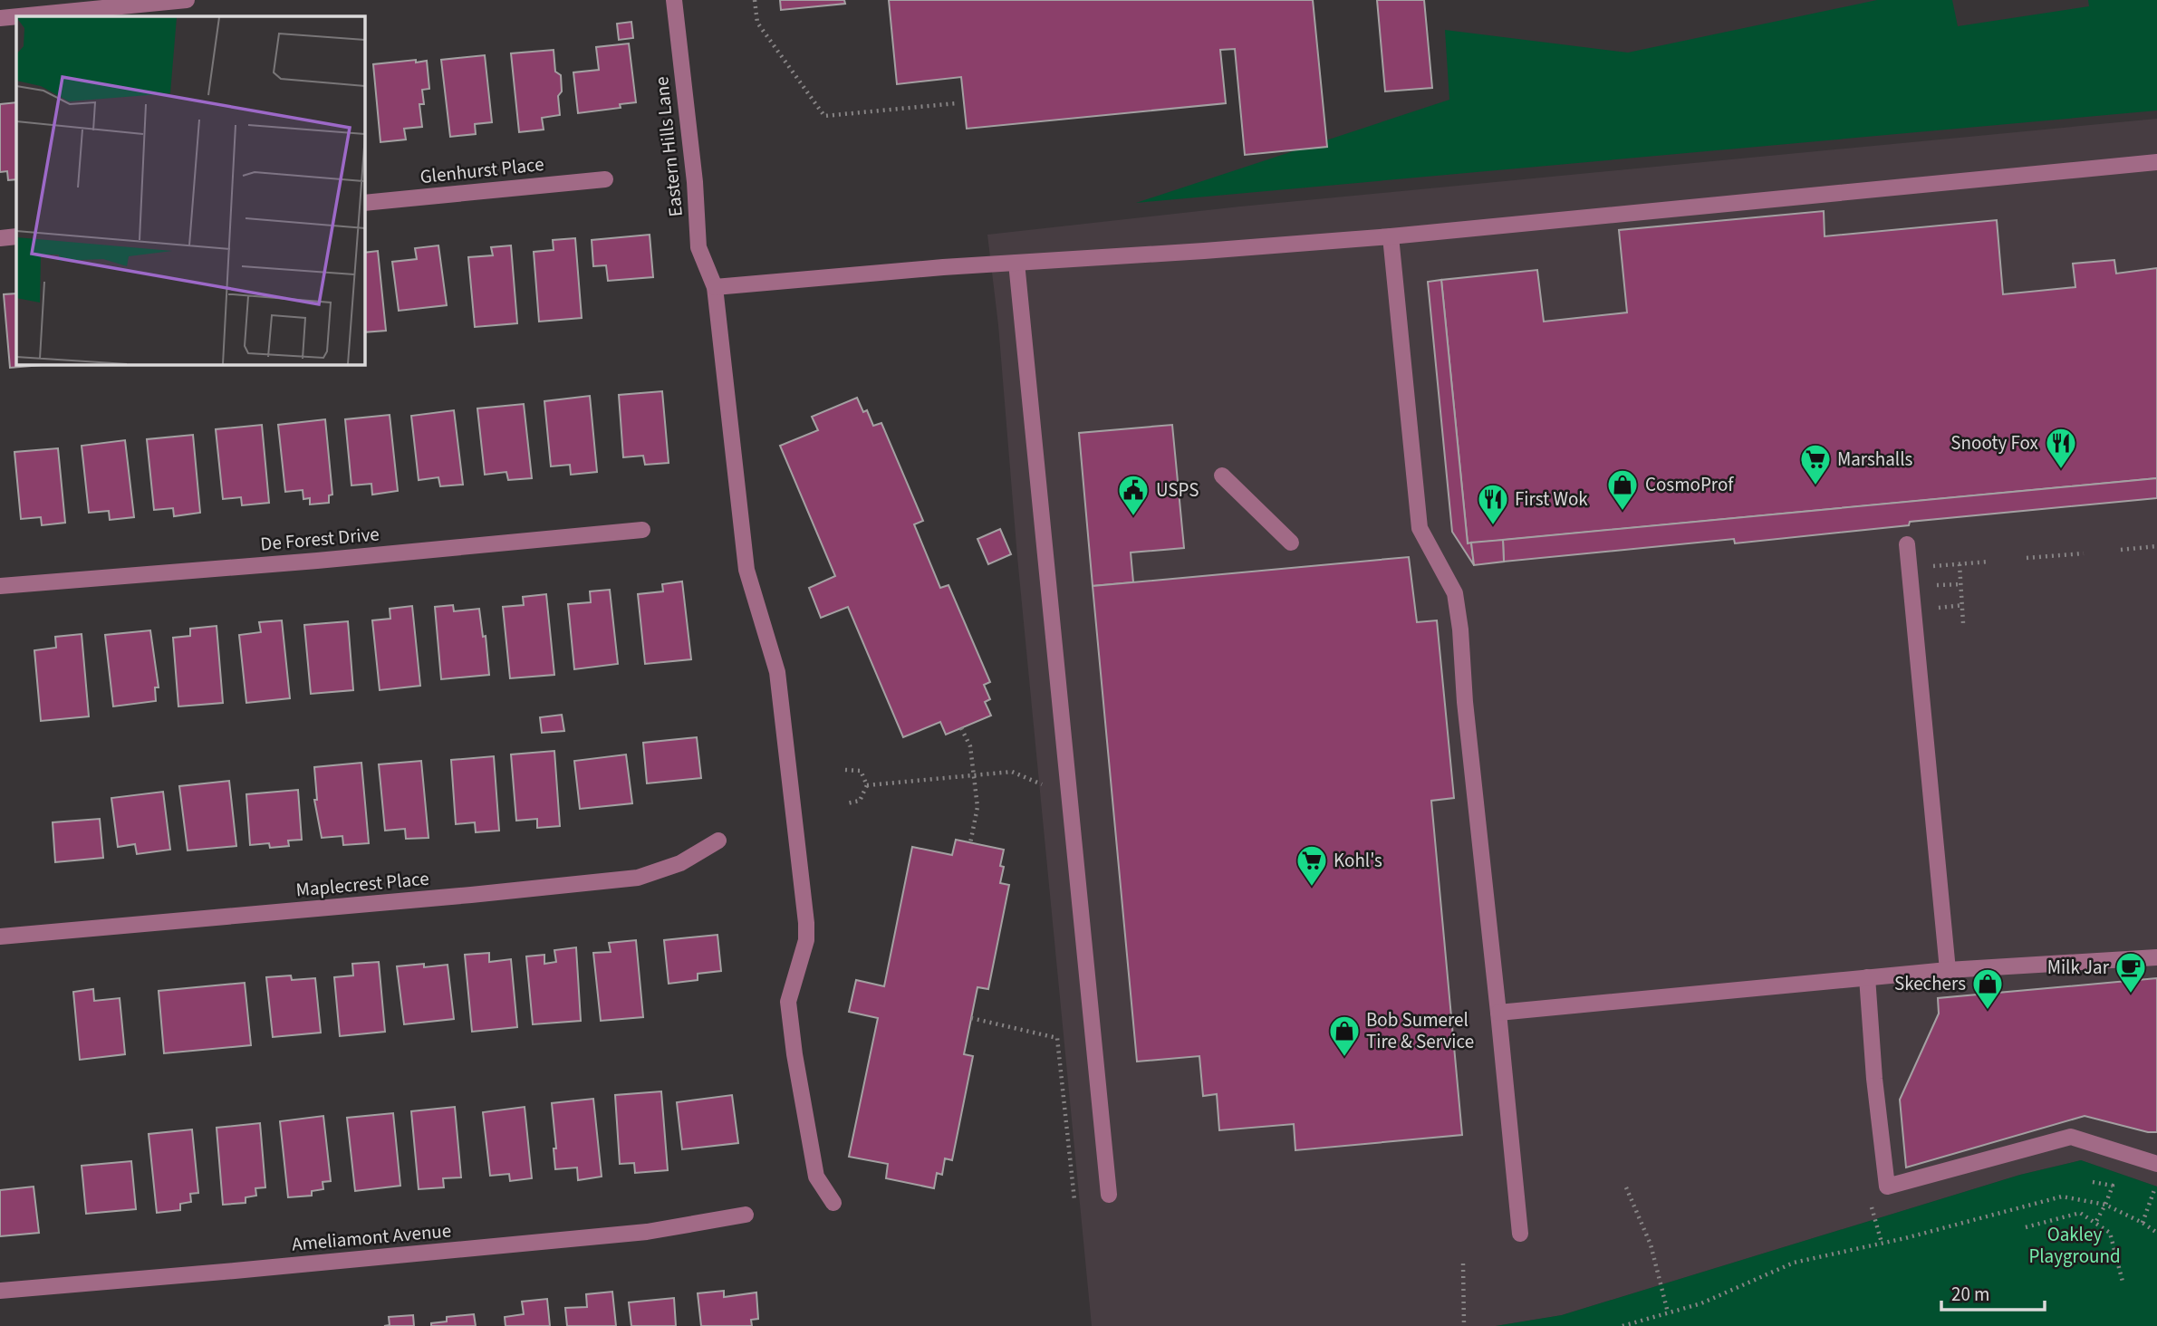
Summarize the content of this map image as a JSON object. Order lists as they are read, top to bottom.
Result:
{
  "streets": {
    "street": [
      "Eastern Hills Lane",
      "Glenhurst Place",
      "De Forest Drive",
      "Maplecrest Place",
      "Ameliamont Avenue"
    ]
  },
  "parks": ["Oakley Playground"],
  "places": {
    "restaurant": ["Snooty Fox", "First Wok"],
    "supermarket": ["Marshalls", "Kohl's"],
    "shop": ["CosmoProf", "Skechers", "Bob Sumerel Tire & Service"],
    "public building": ["USPS"],
    "cafe": ["Milk Jar"]
  },
  "scale_bar": "20 m"
}
